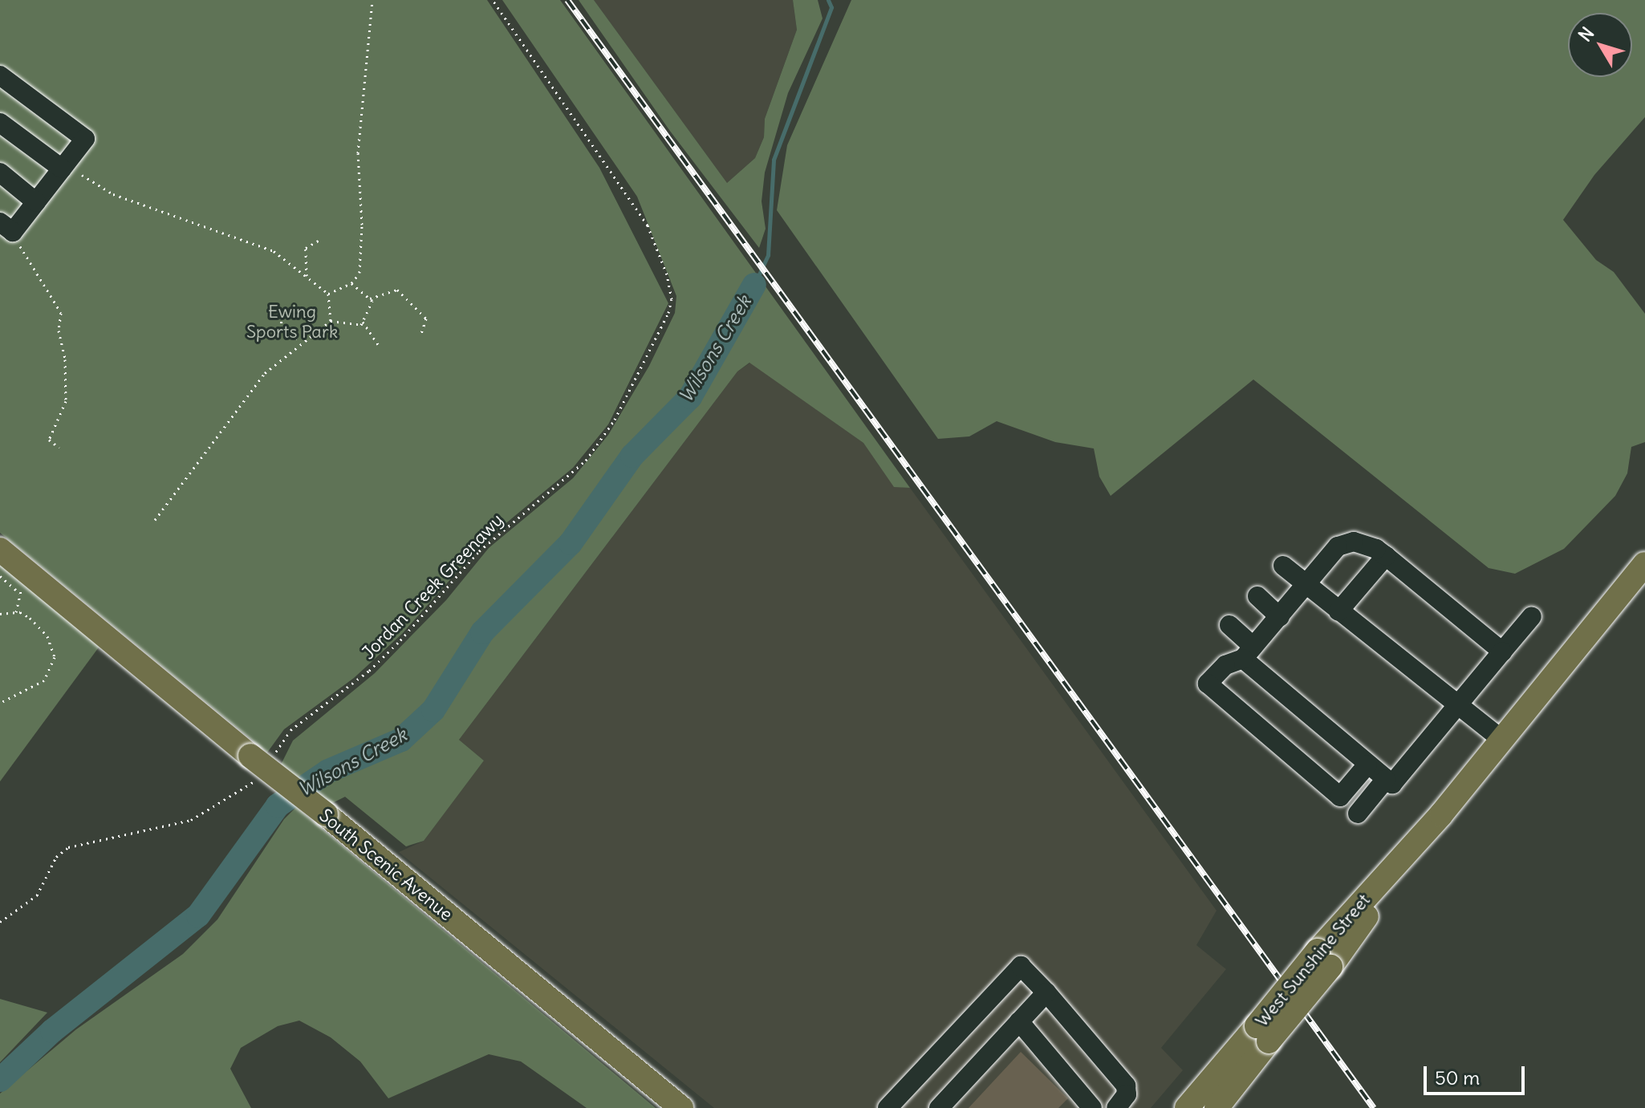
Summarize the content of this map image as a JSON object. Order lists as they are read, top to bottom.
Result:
{
  "streets": {
    "main road": ["South Scenic Avenue", "West Sunshine Street"],
    "path": ["Jordan Creek Greenawy"]
  },
  "water": ["Wilsons Creek"],
  "parks": ["Ewing Sports Park"],
  "scale_bar": "50 m",
  "north": "top left"
}
